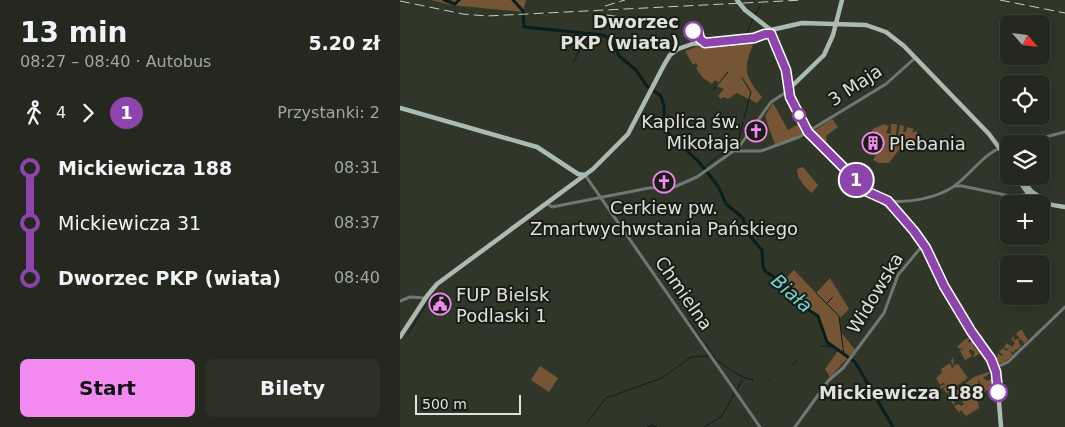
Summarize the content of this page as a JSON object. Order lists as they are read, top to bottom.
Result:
{
  "streets": {
    "street": ["3 Maja", "Chmielna", "Widowska"]
  },
  "water": ["Biała"],
  "places": {
    "other": ["Dworzec PKP (wiata)", "Mickiewicza 188"],
    "church": ["Kaplica św. Mikołaja", "Cerkiew pw. Zmartwychwstania Pańskiego"],
    "building": ["Plebania"],
    "public building": ["FUP Bielsk Podlaski 1"]
  },
  "lines": ["bus line 1"],
  "scale_bar": "500 m",
  "north": "bottom right",
  "page": {
    "heading": ["13 min", "08:27 – 08:40 · Autobus", "5.20 zł"],
    "on_map": "1",
    "map_buttons": ["+", "−"],
    "legs": ["4", "1", "Przystanki: 2"],
    "list": [
      {
        "name": "Mickiewicza 188",
        "value": "08:31"
      },
      {
        "name": "Mickiewicza 31",
        "value": "08:37"
      },
      {
        "name": "Dworzec PKP (wiata)",
        "value": "08:40"
      }
    ],
    "buttons": ["Start", "Bilety"],
    "scale": "500 m"
  }
}
